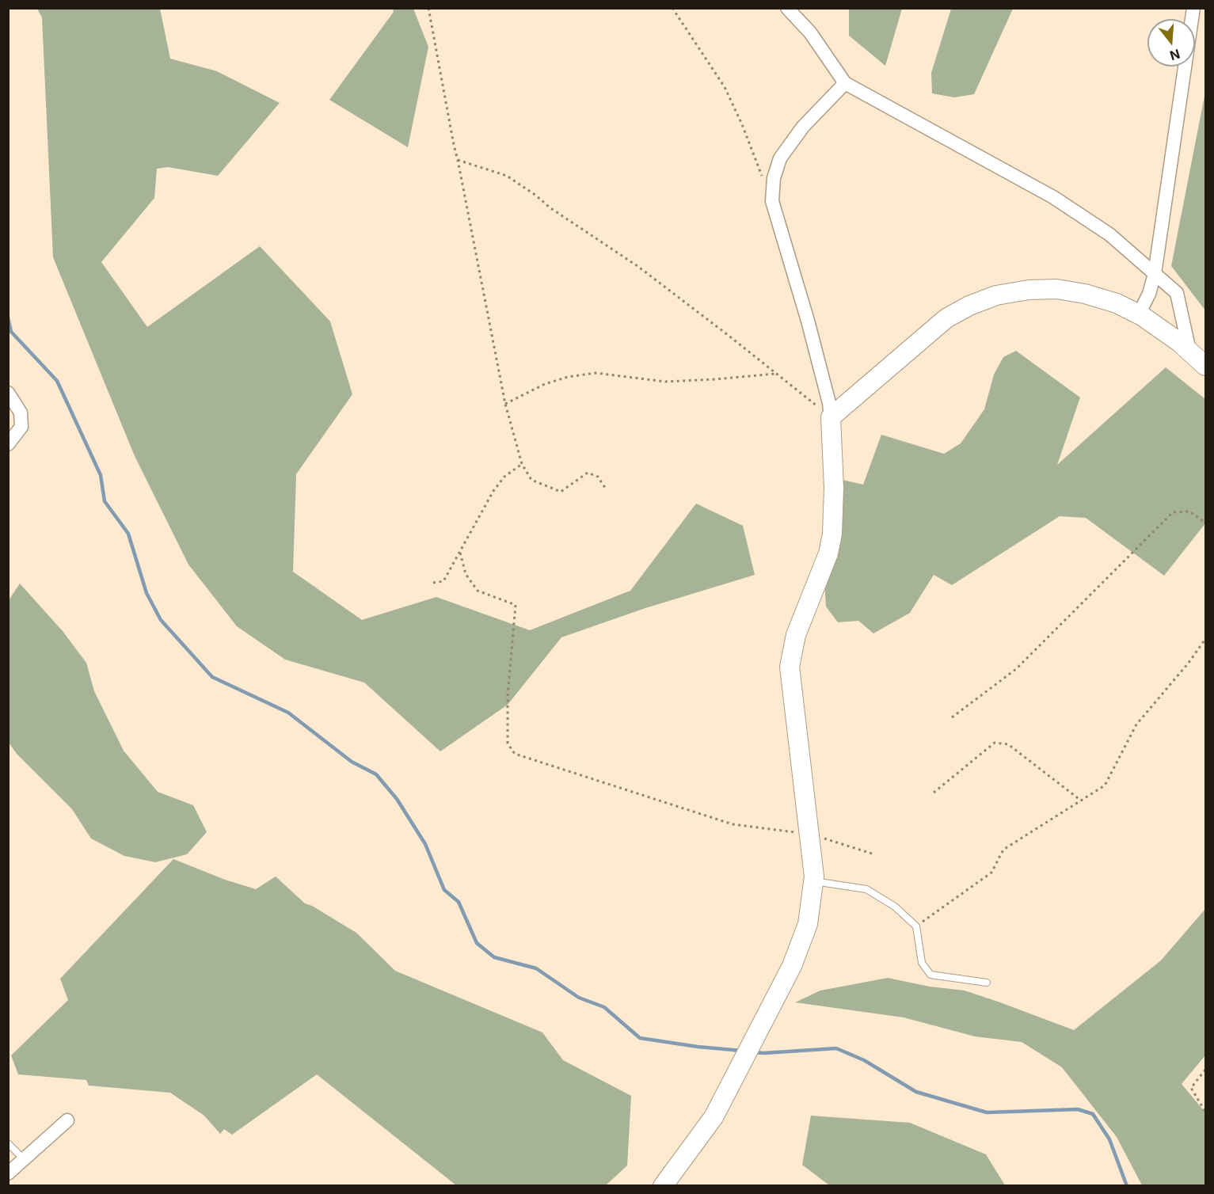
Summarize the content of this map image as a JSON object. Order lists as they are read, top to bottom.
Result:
{
  "north": "bottom"
}
